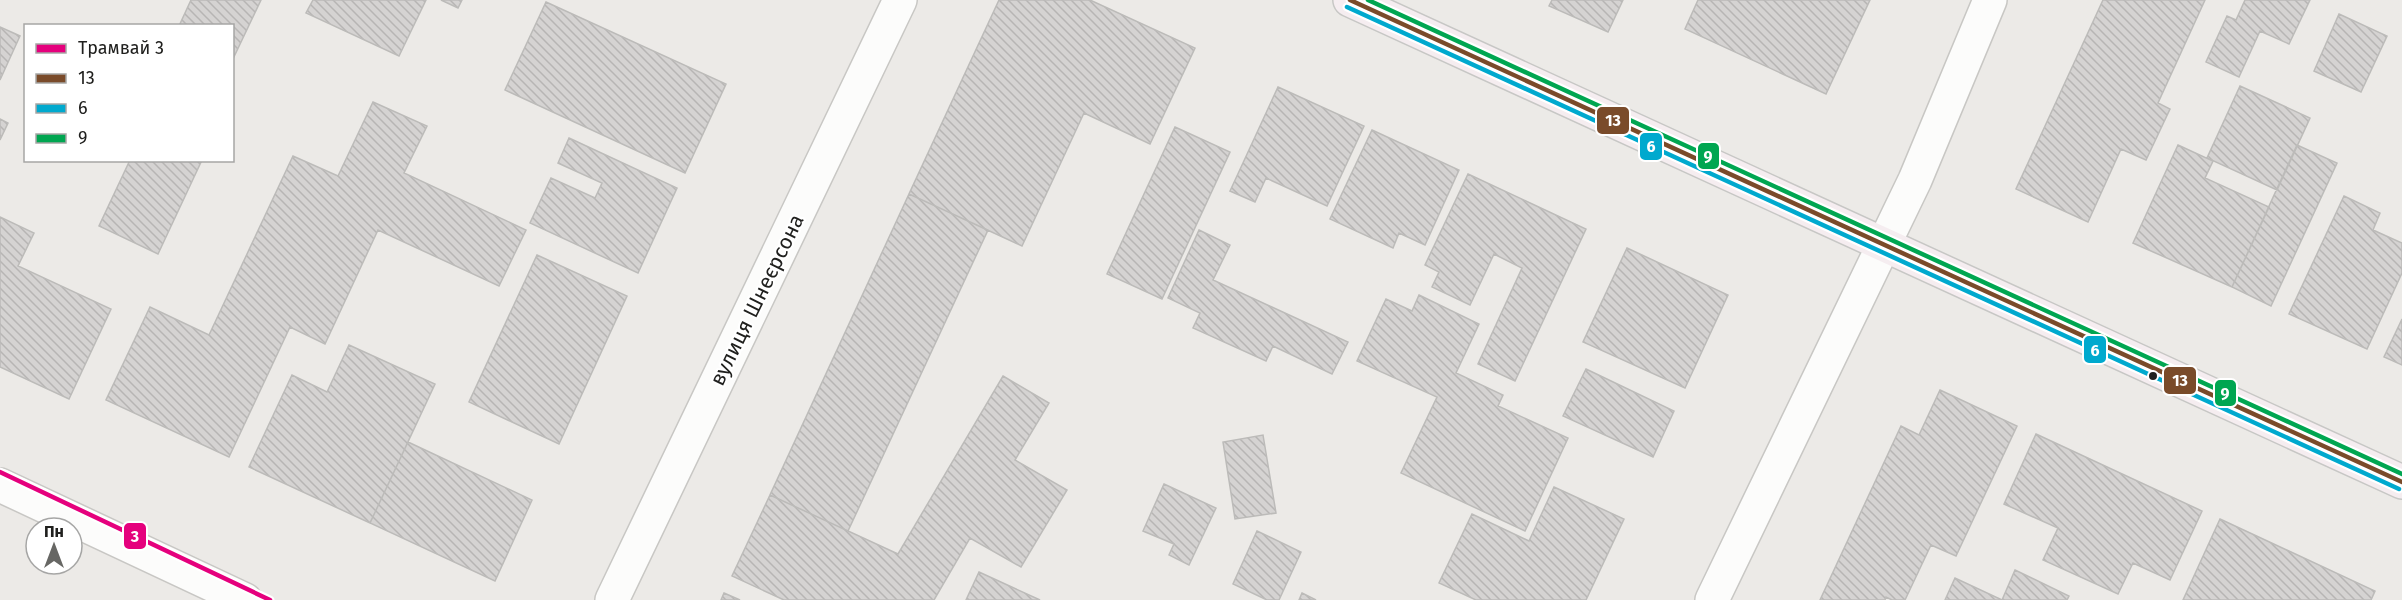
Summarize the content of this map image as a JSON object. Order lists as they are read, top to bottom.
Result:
{
  "streets": {
    "street": ["вулиця Шнеєрсона"]
  },
  "lines": [
    "transit line 13",
    "transit line 9",
    "transit line 6",
    "tram line 3"
  ],
  "legend": [
    "Трамвай 3",
    "13",
    "6",
    "9"
  ],
  "north": "top"
}
